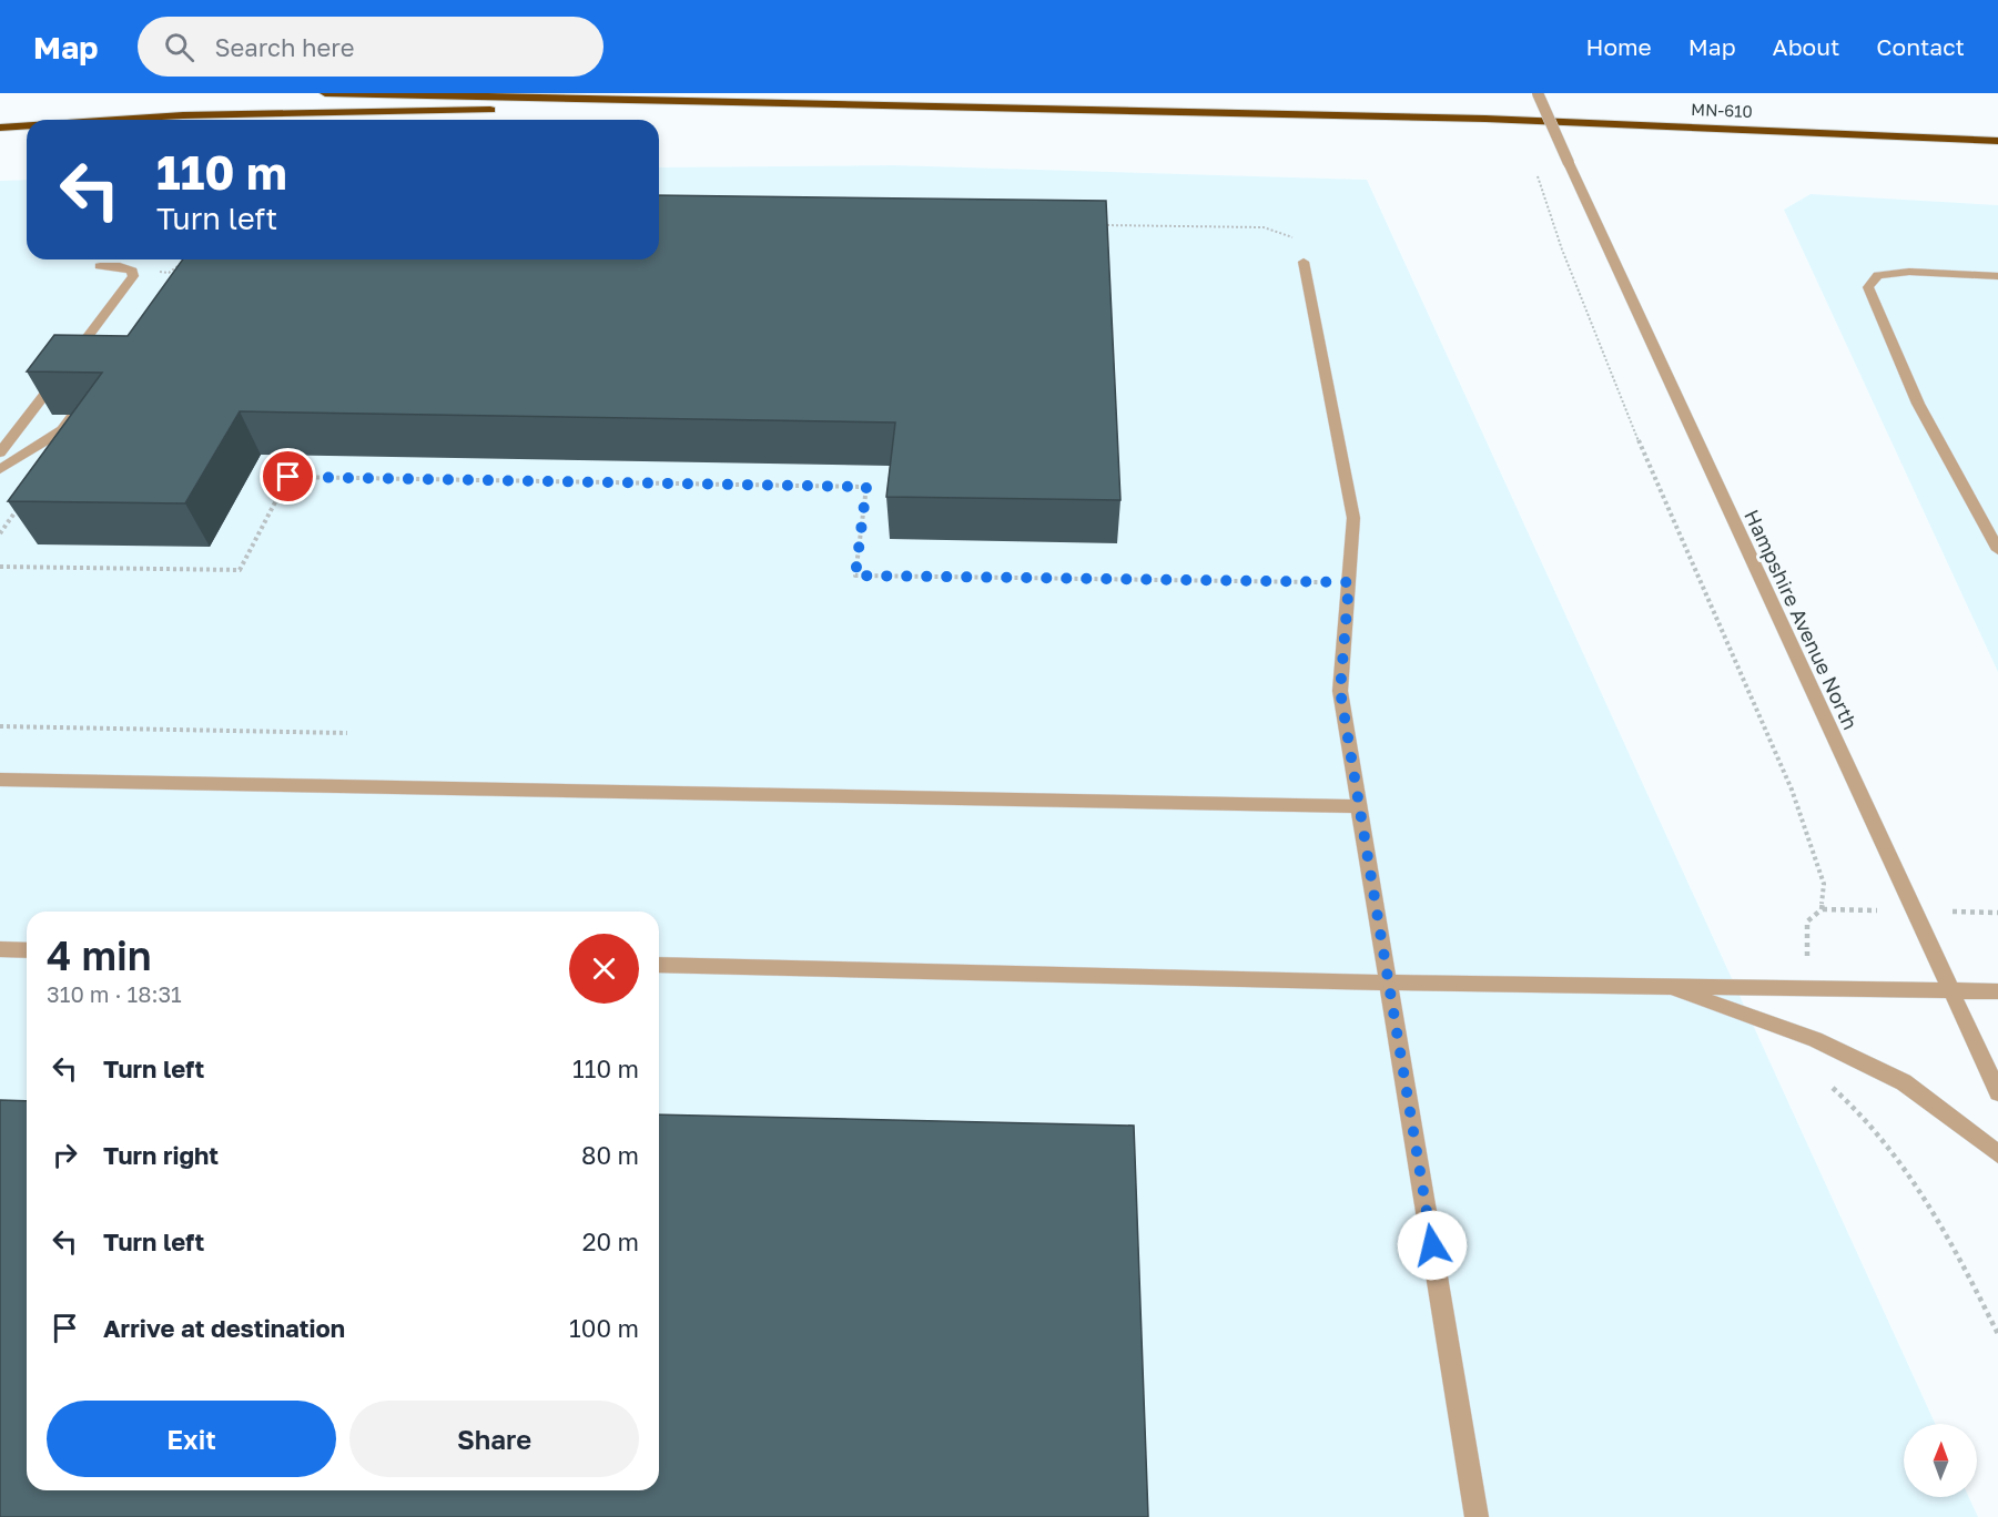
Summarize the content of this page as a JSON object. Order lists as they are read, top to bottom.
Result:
{
  "streets": {
    "highway": ["MN-610"],
    "street": ["Hampshire Avenue North"]
  },
  "north": "top",
  "page": {
    "header": "Map",
    "search": "Search here",
    "nav": [
      "Home",
      "Map",
      "About",
      "Contact"
    ],
    "turn": ["110 m", "Turn left"],
    "heading": ["4 min", "310 m · 18:31"],
    "list": [
      {
        "name": "Turn left",
        "value": "110 m"
      },
      {
        "name": "Turn right",
        "value": "80 m"
      },
      {
        "name": "Turn left",
        "value": "20 m"
      },
      {
        "name": "Arrive at destination",
        "value": "100 m"
      }
    ],
    "buttons": ["Exit", "Share"]
  }
}
